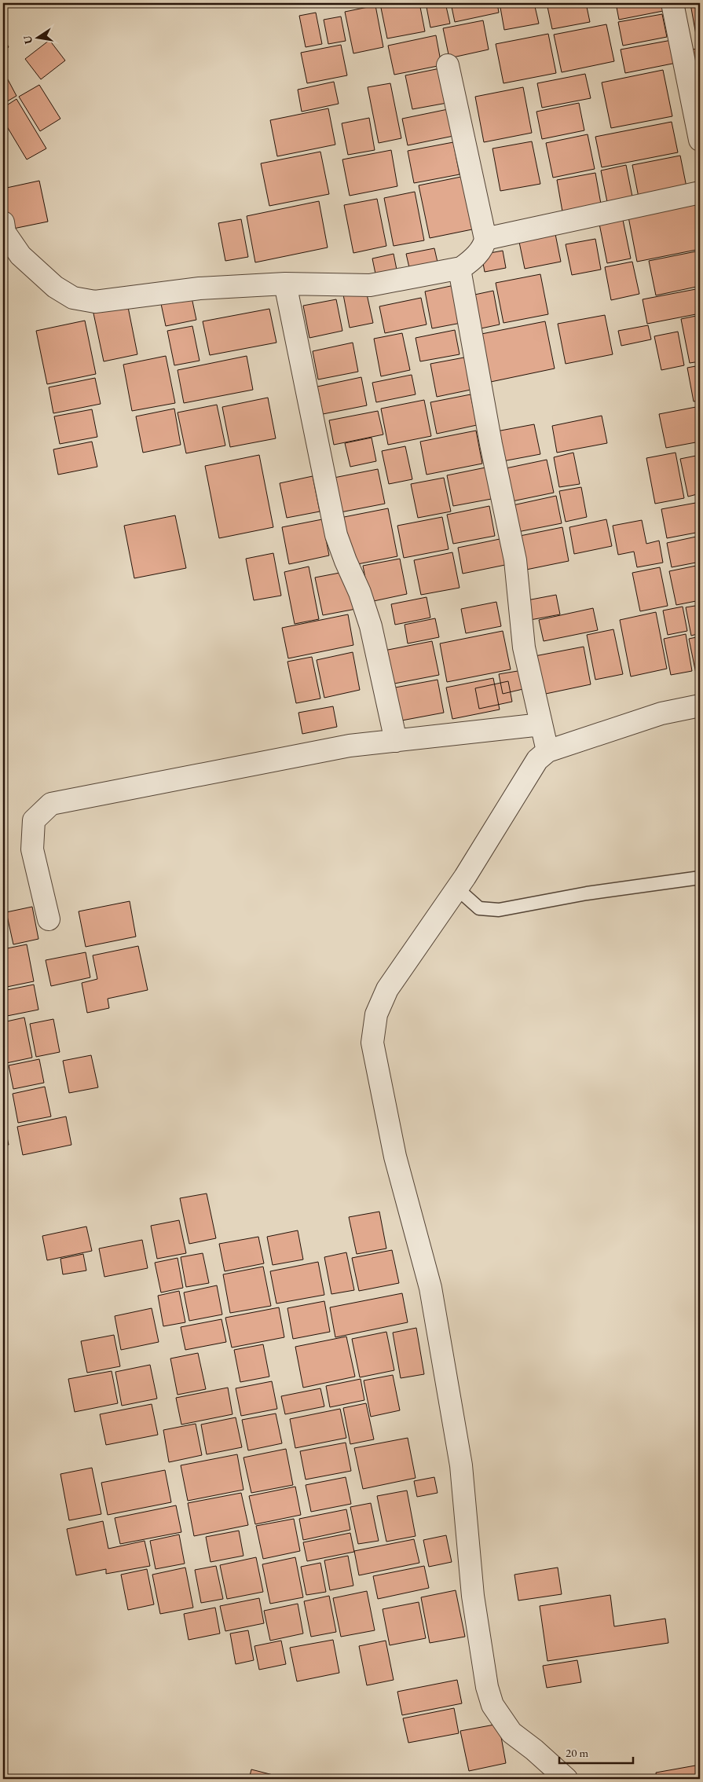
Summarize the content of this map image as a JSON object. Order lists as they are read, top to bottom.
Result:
{
  "scale_bar": "20 m",
  "north": "left"
}
